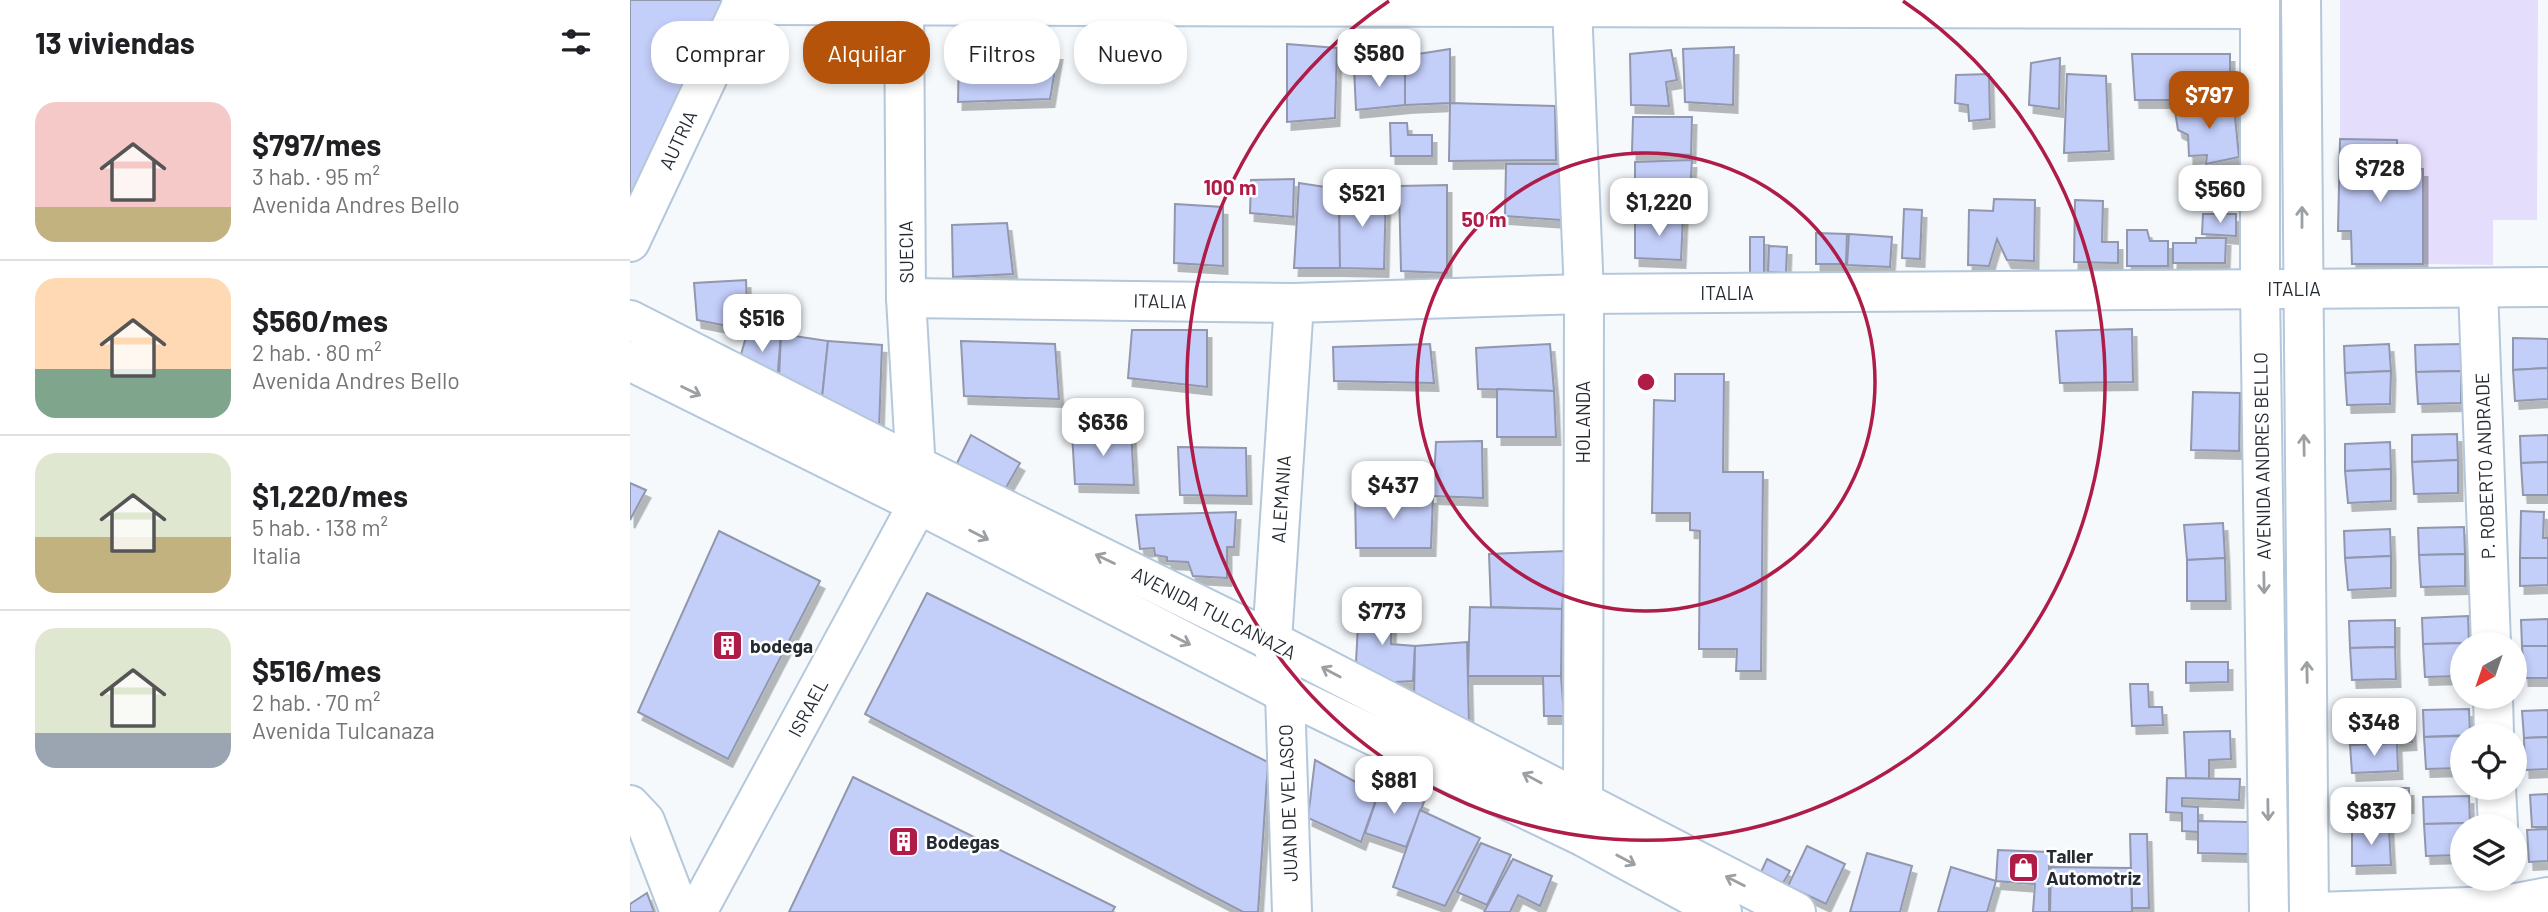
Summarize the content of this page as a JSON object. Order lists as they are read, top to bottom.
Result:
{
  "streets": {
    "street": [
      "AUTRIA",
      "SUECIA",
      "ITALIA",
      "HOLANDA",
      "AVENIDA ANDRES BELLO",
      "P. ROBERTO ANDRADE",
      "ALEMANIA",
      "AVENIDA TULCANAZA",
      "ISRAEL",
      "JUAN DE VELASCO"
    ]
  },
  "crossings": [
    ["SUECIA", "ITALIA"],
    ["SUECIA", "AVENIDA TULCANAZA"],
    ["SUECIA", "ISRAEL"],
    ["ITALIA", "HOLANDA"],
    ["ITALIA", "AVENIDA ANDRES BELLO"],
    ["ITALIA", "P. ROBERTO ANDRADE"],
    ["ITALIA", "ALEMANIA"],
    ["HOLANDA", "AVENIDA TULCANAZA"],
    ["ALEMANIA", "AVENIDA TULCANAZA"],
    ["ALEMANIA", "JUAN DE VELASCO"],
    ["AVENIDA TULCANAZA", "ISRAEL"],
    ["AVENIDA TULCANAZA", "JUAN DE VELASCO"]
  ],
  "places": {
    "building": ["bodega", "Bodegas"],
    "shop": ["Taller Automotriz"]
  },
  "north": "bottom left",
  "page": {
    "heading": "13 viviendas",
    "chip": [
      "Comprar",
      "Alquilar",
      "Filtros",
      "Nuevo"
    ],
    "price": [
      "$580",
      "$797",
      "$728",
      "$560",
      "$521",
      "$1,220",
      "$516",
      "$636",
      "$437",
      "$773",
      "$348",
      "$881",
      "$837"
    ],
    "list": [
      {
        "name": "$797/mes",
        "note": "3 hab. · 95 m² · Avenida Andres Bello"
      },
      {
        "name": "$560/mes",
        "note": "2 hab. · 80 m² · Avenida Andres Bello"
      },
      {
        "name": "$1,220/mes",
        "note": "5 hab. · 138 m² · Italia"
      },
      {
        "name": "$516/mes",
        "note": "2 hab. · 70 m² · Avenida Tulcanaza"
      }
    ]
  },
  "rings": ["100 m", "50 m"]
}
